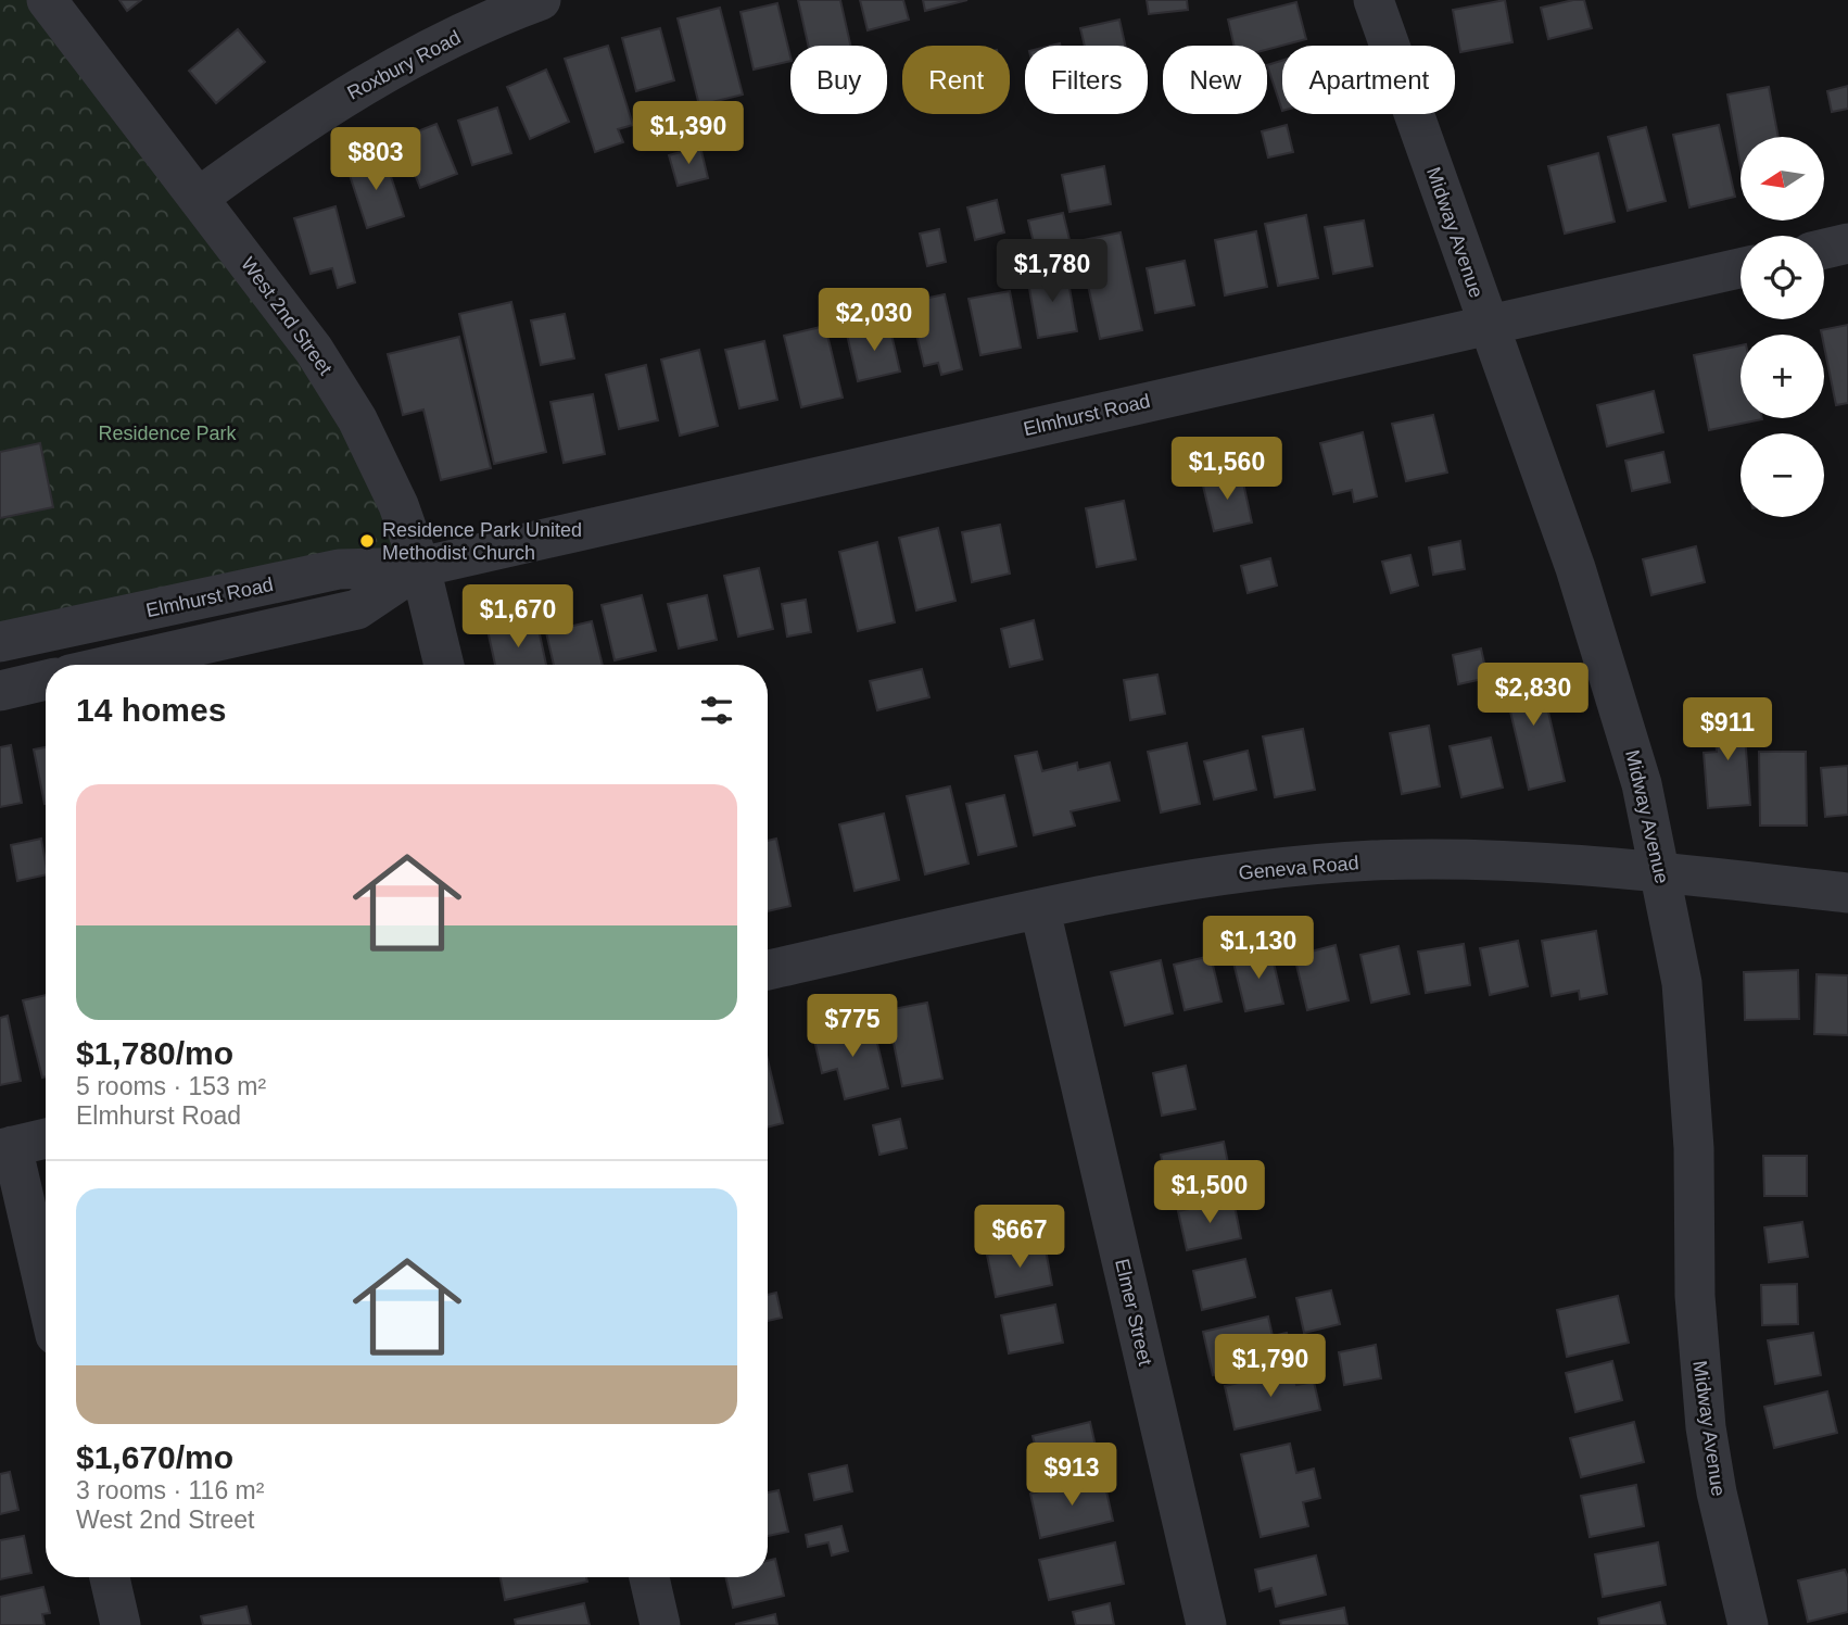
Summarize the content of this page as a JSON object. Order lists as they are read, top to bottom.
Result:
{
  "streets": {
    "street": [
      "Roxbury Road",
      "Midway Avenue",
      "West 2nd Street",
      "Elmhurst Road",
      "Geneva Road",
      "Elmer Street"
    ]
  },
  "crossings": [
    ["Roxbury Road", "West 2nd Street"],
    ["Midway Avenue", "Elmhurst Road"],
    ["Midway Avenue", "Geneva Road"],
    ["West 2nd Street", "Elmhurst Road"],
    ["Geneva Road", "Elmer Street"]
  ],
  "parks": ["Residence Park"],
  "places": ["Residence Park United Methodist Church"],
  "north": "left",
  "page": {
    "chip": [
      "Buy",
      "Rent",
      "Filters",
      "New",
      "Apartment"
    ],
    "price": [
      "$1,390",
      "$803",
      "$1,780",
      "$2,030",
      "$1,560",
      "$1,670",
      "$2,830",
      "$911",
      "$1,130",
      "$775",
      "$1,500",
      "$667",
      "$1,790",
      "$913"
    ],
    "map_buttons": ["+", "−"],
    "heading": "14 homes",
    "list": [
      {
        "name": "$1,780/mo",
        "note": "5 rooms · 153 m² · Elmhurst Road"
      },
      {
        "name": "$1,670/mo",
        "note": "3 rooms · 116 m² · West 2nd Street"
      }
    ]
  }
}
